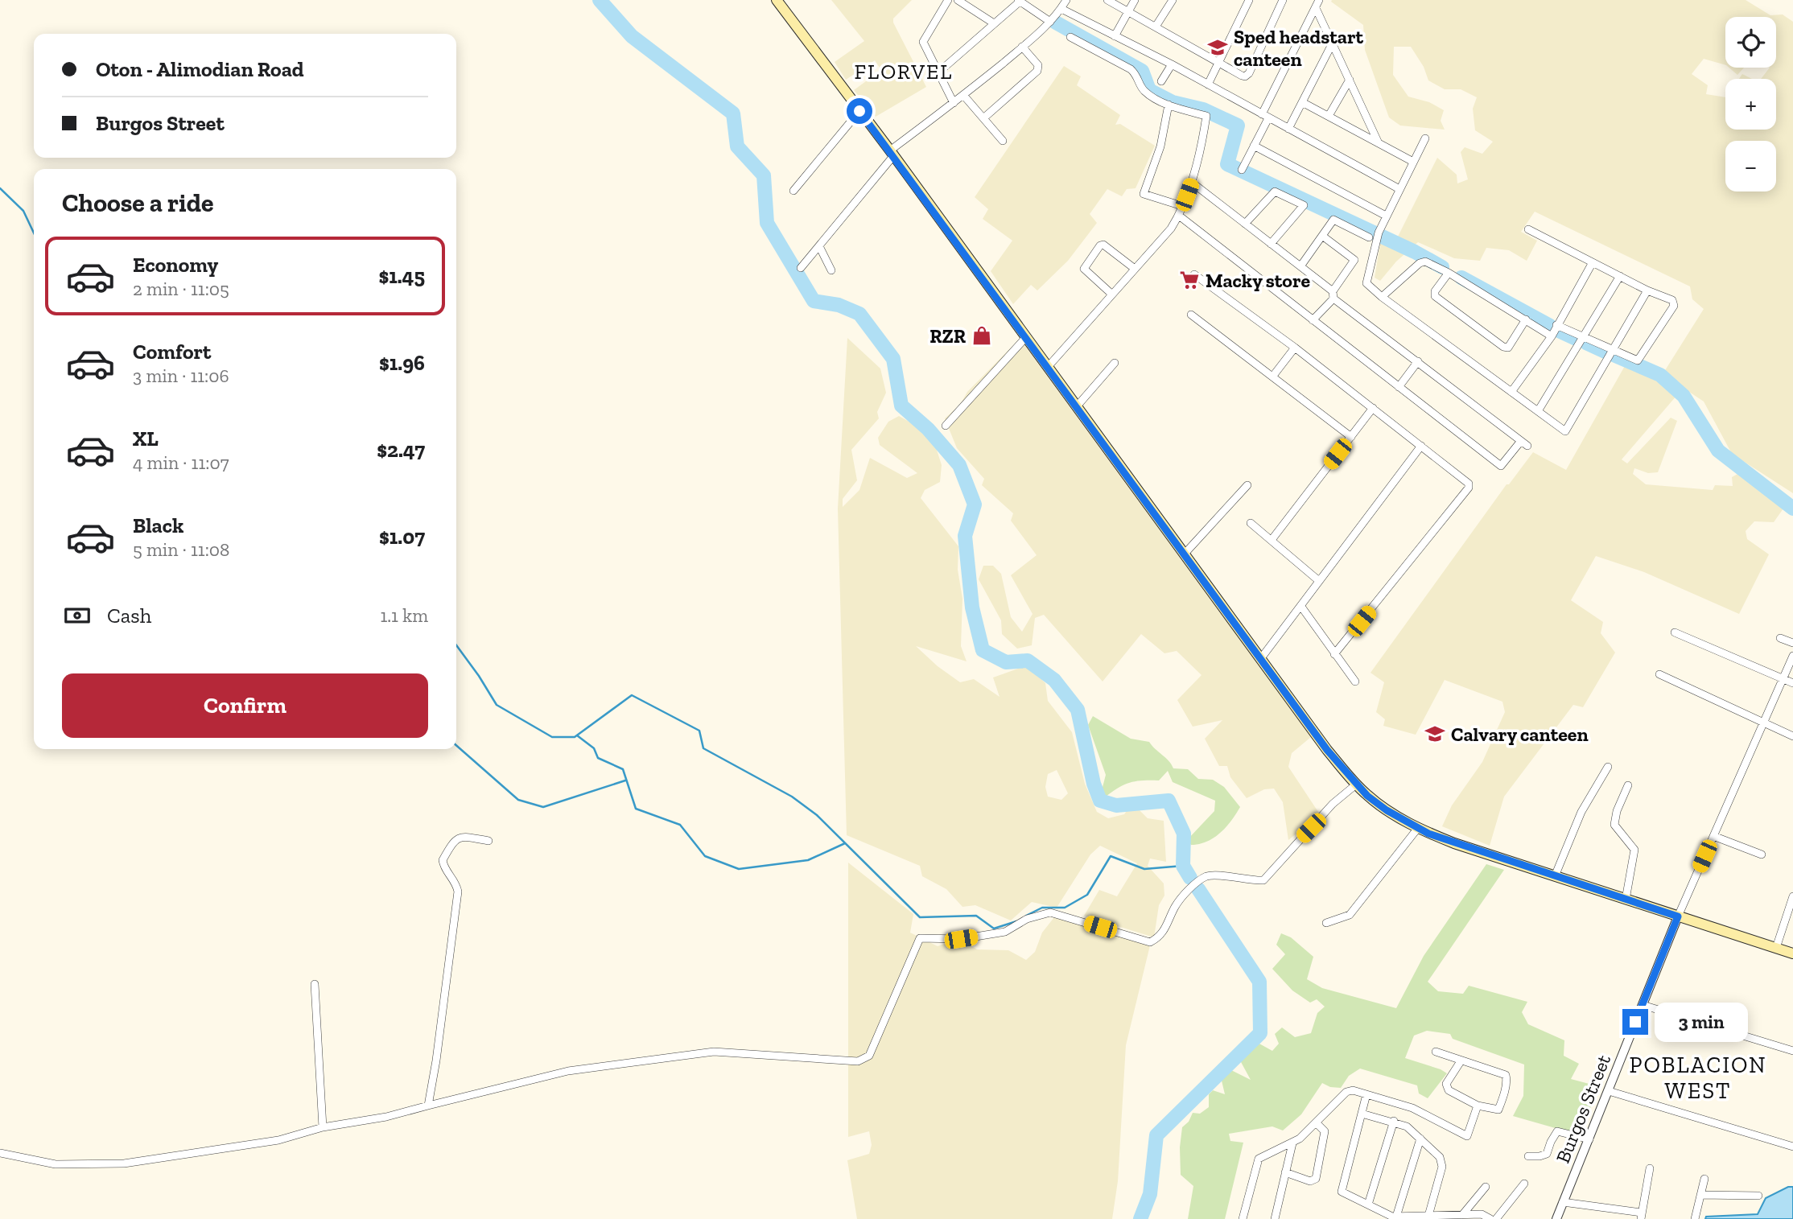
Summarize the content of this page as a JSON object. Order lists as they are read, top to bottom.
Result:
{
  "streets": {
    "street": ["Burgos Street"]
  },
  "districts": ["FLORVEL", "POBLACION WEST"],
  "places": {
    "school or university": ["Sped headstart canteen", "Calvary canteen"],
    "supermarket": ["Macky store"],
    "shop": ["RZR"]
  },
  "page": {
    "map_buttons": ["+", "−"],
    "banner": ["Oton - Alimodian Road", "Burgos Street"],
    "heading": "Choose a ride",
    "list": [
      {
        "name": "Economy",
        "note": "2 min · 11:05",
        "value": "$1.45"
      },
      {
        "name": "Comfort",
        "note": "3 min · 11:06",
        "value": "$1.96"
      },
      {
        "name": "XL",
        "note": "4 min · 11:07",
        "value": "$2.47"
      },
      {
        "name": "Black",
        "note": "5 min · 11:08",
        "value": "$1.07"
      }
    ],
    "pay": ["Cash", "1.1 km"],
    "buttons": "Confirm",
    "bubble": "3 min"
  }
}
